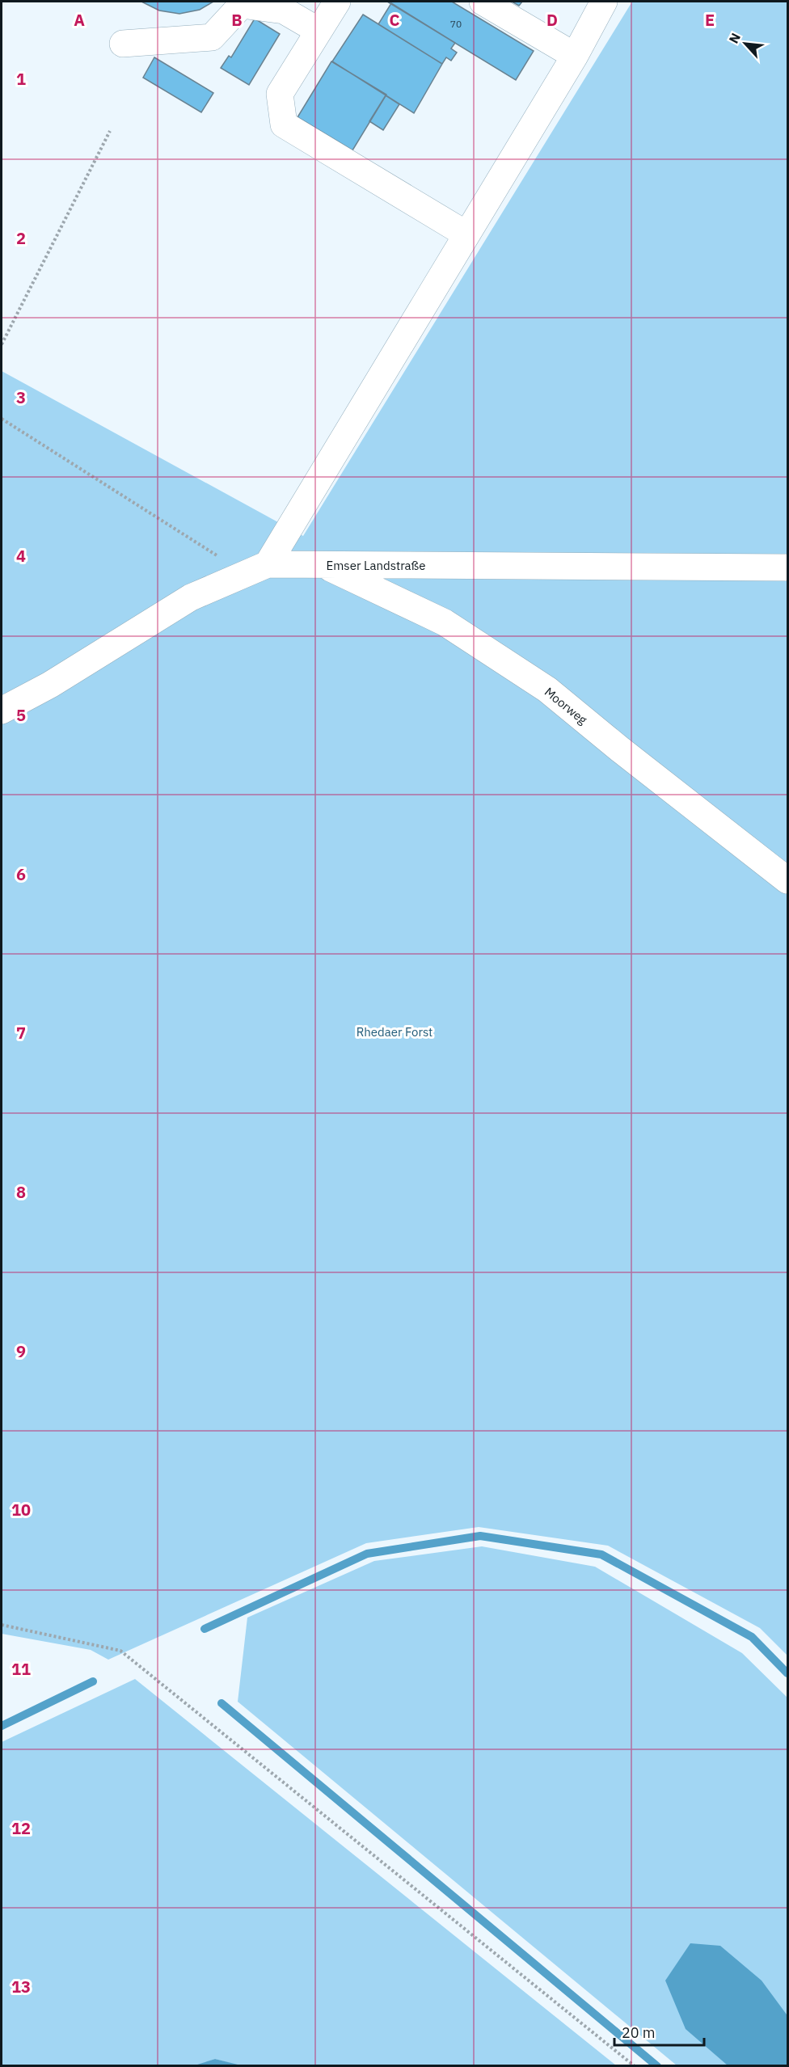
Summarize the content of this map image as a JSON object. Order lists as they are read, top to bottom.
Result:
{
  "streets": {
    "street": ["Emser Landstraße", "Moorweg"]
  },
  "crossings": [
    ["Emser Landstraße", "Moorweg"]
  ],
  "parks": ["Rhedaer Forst"],
  "house_numbers": ["70"],
  "scale_bar": "20 m",
  "north": "top left",
  "grid": {
    "columns": [
      "A",
      "B",
      "C",
      "D",
      "E"
    ],
    "rows": [
      "1",
      "2",
      "3",
      "4",
      "5",
      "6",
      "7",
      "8",
      "9",
      "10",
      "11",
      "12",
      "13"
    ]
  }
}
